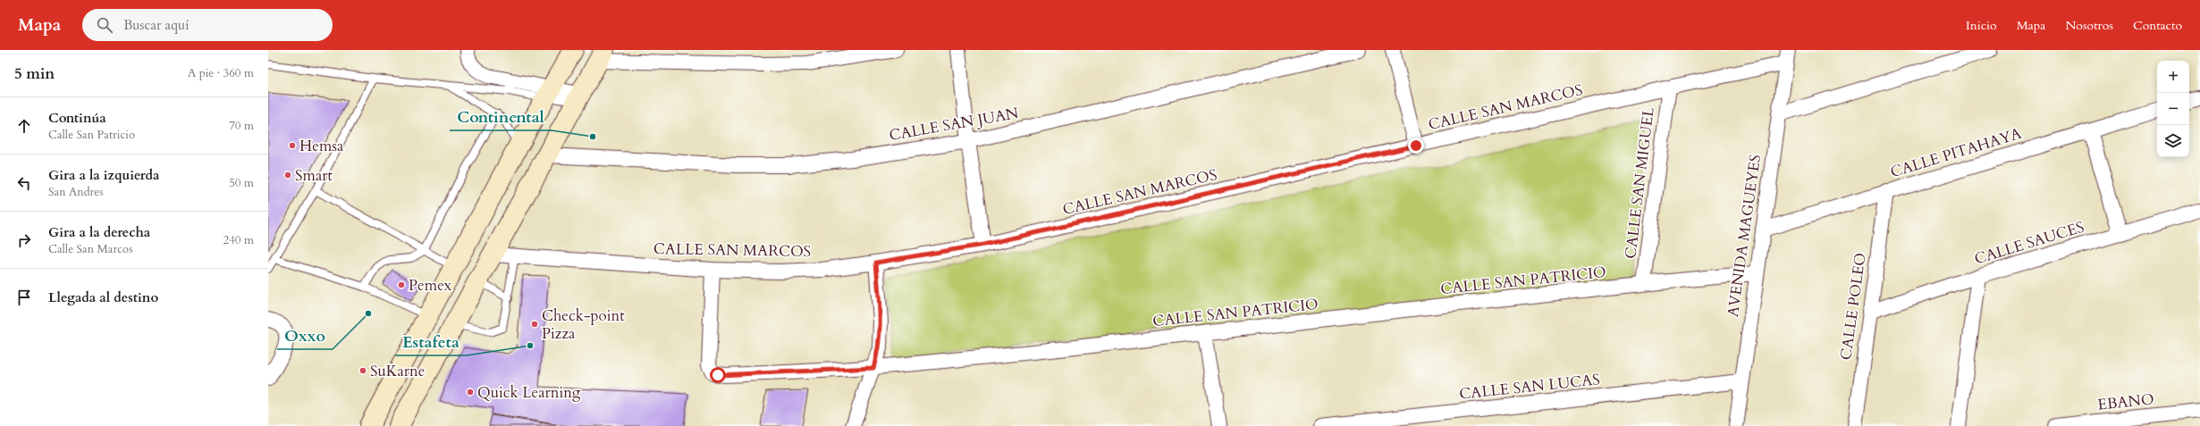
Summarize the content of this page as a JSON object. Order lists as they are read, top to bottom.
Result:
{
  "streets": {
    "street": [
      "CALLE SAN MARCOS",
      "CALLE SAN JUAN",
      "CALLE PITAHAYA",
      "CALLE SAN MIGUEL",
      "AVENIDA MAGUEYES",
      "CALLE SAUCES",
      "CALLE SAN PATRICIO",
      "CALLE POLEO",
      "CALLE SAN LUCAS",
      "EBANO"
    ]
  },
  "crossings": [
    ["CALLE SAN MARCOS", "CALLE SAN MIGUEL"],
    ["CALLE SAN MARCOS", "AVENIDA MAGUEYES"],
    ["CALLE SAN MARCOS", "CALLE SAN PATRICIO"],
    ["CALLE PITAHAYA", "AVENIDA MAGUEYES"],
    ["CALLE PITAHAYA", "CALLE POLEO"],
    ["CALLE SAN MIGUEL", "CALLE SAN PATRICIO"],
    ["AVENIDA MAGUEYES", "CALLE SAN PATRICIO"],
    ["AVENIDA MAGUEYES", "CALLE SAN LUCAS"],
    ["CALLE SAUCES", "CALLE POLEO"]
  ],
  "places": [
    "Continental",
    "Hemsa",
    "Smart",
    "Pemex",
    "Oxxo",
    "Check-point Pizza",
    "Estafeta",
    "SuKarne",
    "Quick Learning"
  ],
  "page": {
    "header": "Mapa",
    "search": "Buscar aquí",
    "nav": [
      "Inicio",
      "Mapa",
      "Nosotros",
      "Contacto"
    ],
    "heading": ["5 min", "A pie · 360 m"],
    "map_buttons": ["+", "−"],
    "list": [
      ["Continúa", "Calle San Patricio", "70 m"],
      ["Gira a la izquierda", "San Andres", "50 m"],
      ["Gira a la derecha", "Calle San Marcos", "240 m"],
      "Llegada al destino"
    ]
  }
}
